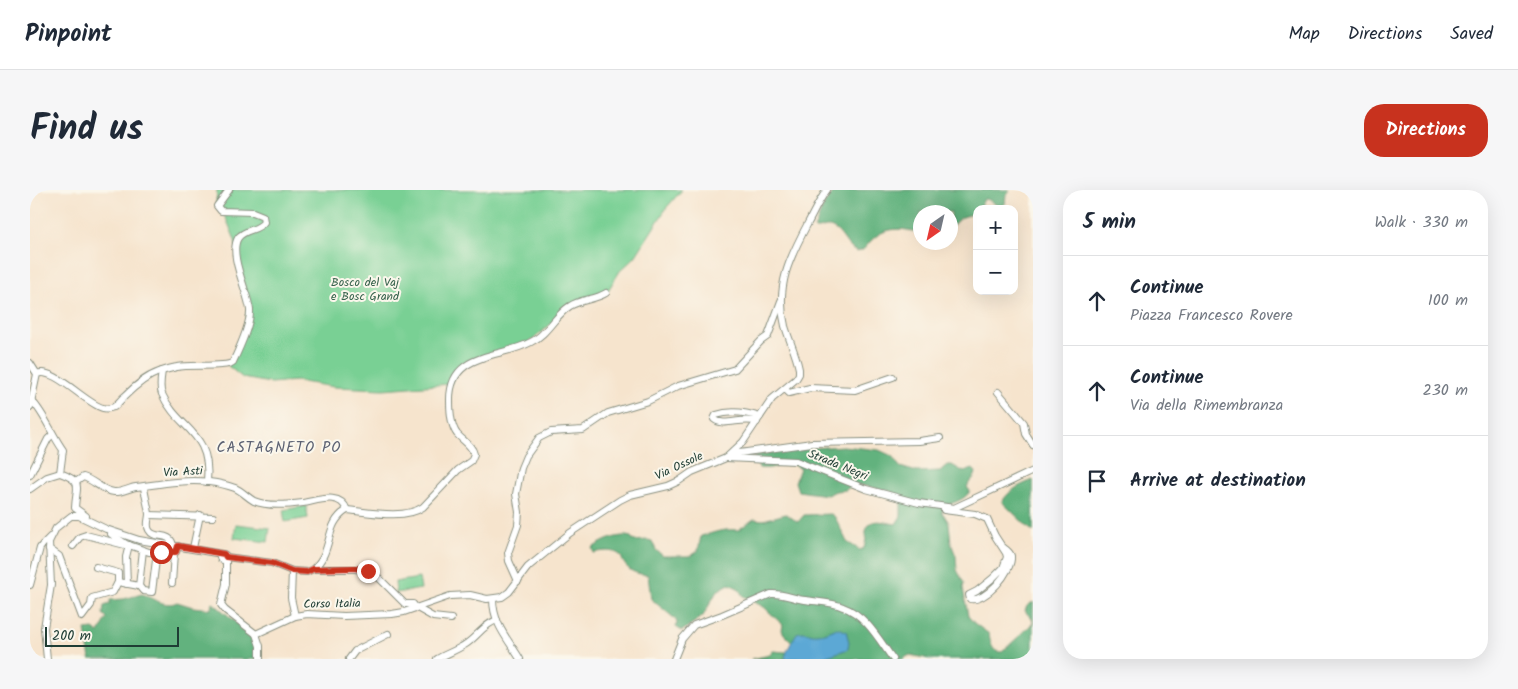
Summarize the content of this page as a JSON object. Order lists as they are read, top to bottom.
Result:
{
  "streets": {
    "street": [
      "Strada Negri",
      "Via Ossole",
      "Via Asti",
      "Corso Italia"
    ]
  },
  "crossings": [
    ["Strada Negri", "Via Ossole"],
    ["Via Ossole", "Corso Italia"]
  ],
  "districts": ["CASTAGNETO PO"],
  "parks": ["Bosco del Vaj e Bosc Grand"],
  "scale_bar": "200 m",
  "north": "bottom left",
  "page": {
    "header": "Pinpoint",
    "nav": ["Map", "Directions", "Saved"],
    "title": "Find us",
    "buttons": "Directions",
    "heading": ["5 min", "Walk · 330 m"],
    "map_buttons": ["+", "−"],
    "list": [
      ["Continue", "Piazza Francesco Rovere", "100 m"],
      ["Continue", "Via della Rimembranza", "230 m"],
      "Arrive at destination"
    ],
    "scale": "200 m"
  }
}
